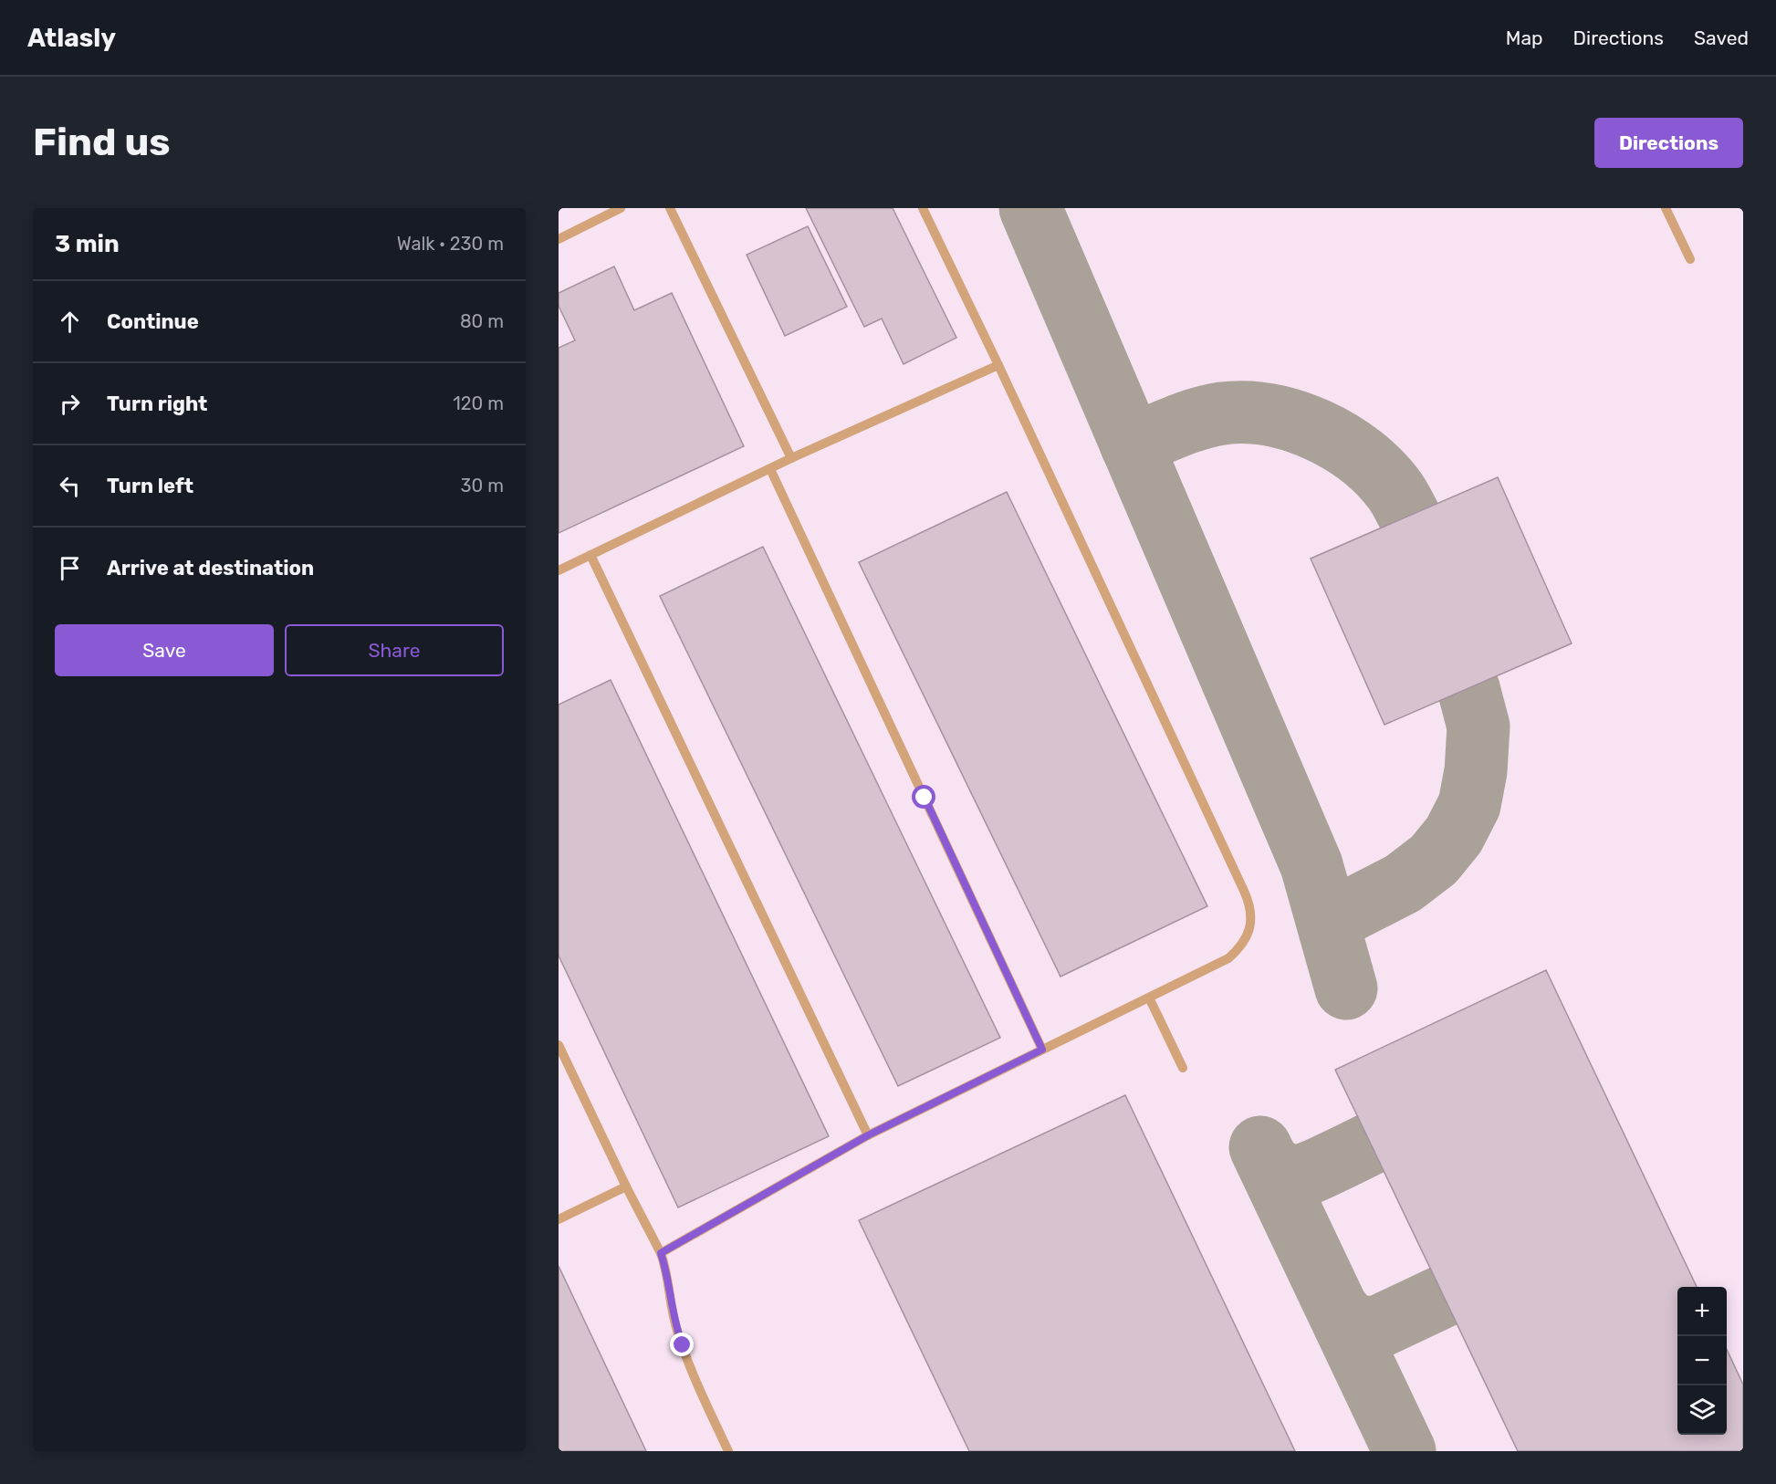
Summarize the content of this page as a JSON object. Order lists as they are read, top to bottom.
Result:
{
  "page": {
    "header": "Atlasly",
    "nav": ["Map", "Directions", "Saved"],
    "buttons": [
      "Directions",
      ["Save", "Share"]
    ],
    "title": "Find us",
    "heading": ["3 min", "Walk · 230 m"],
    "list": [
      ["Continue", "80 m"],
      ["Turn right", "120 m"],
      ["Turn left", "30 m"],
      "Arrive at destination"
    ],
    "map_buttons": ["+", "−"]
  }
}
